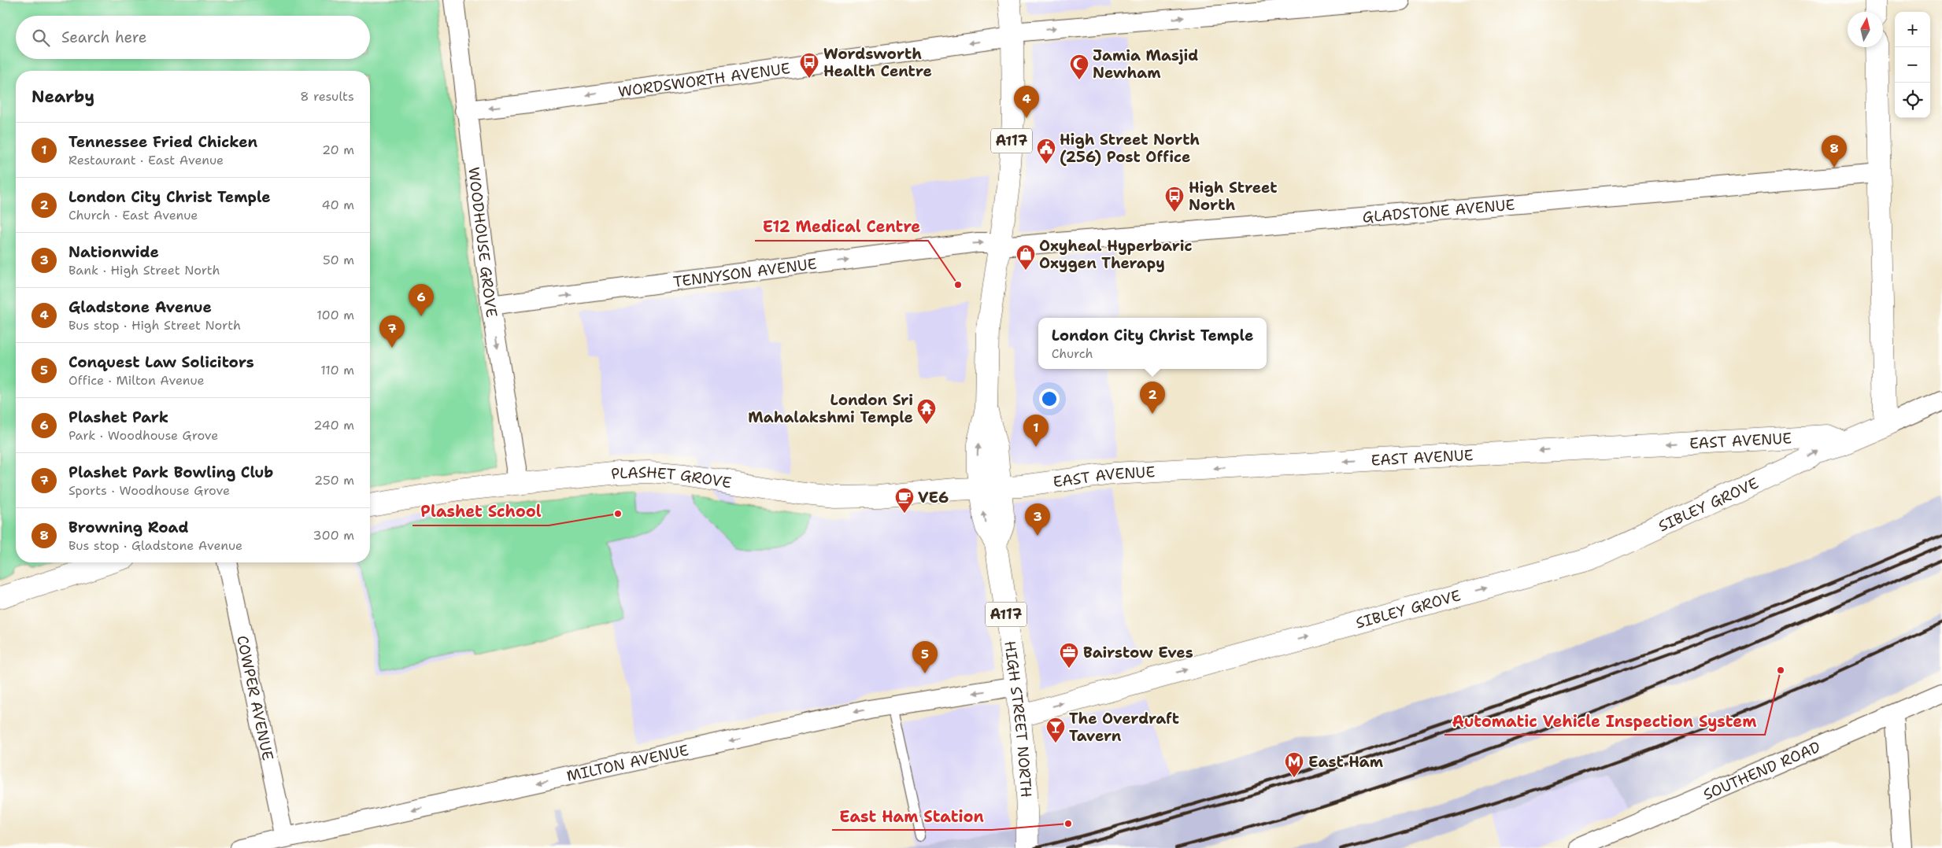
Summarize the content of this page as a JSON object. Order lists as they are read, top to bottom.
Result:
{
  "streets": {
    "main road": [
      "A117",
      "EAST AVENUE",
      "PLASHET GROVE",
      "SIBLEY GROVE",
      "HIGH STREET NORTH"
    ],
    "street": [
      "WORDSWORTH AVENUE",
      "GLADSTONE AVENUE",
      "WOODHOUSE GROVE",
      "TENNYSON AVENUE",
      "COWPER AVENUE",
      "MILTON AVENUE",
      "SOUTHEND ROAD"
    ]
  },
  "crossings": [
    ["WORDSWORTH AVENUE", "WOODHOUSE GROVE"],
    ["WORDSWORTH AVENUE", "HIGH STREET NORTH"],
    ["GLADSTONE AVENUE", "TENNYSON AVENUE"],
    ["GLADSTONE AVENUE", "HIGH STREET NORTH"],
    ["WOODHOUSE GROVE", "TENNYSON AVENUE"],
    ["WOODHOUSE GROVE", "PLASHET GROVE"],
    ["TENNYSON AVENUE", "HIGH STREET NORTH"],
    ["EAST AVENUE", "PLASHET GROVE"],
    ["EAST AVENUE", "SIBLEY GROVE"],
    ["EAST AVENUE", "HIGH STREET NORTH"],
    ["PLASHET GROVE", "HIGH STREET NORTH"],
    ["SIBLEY GROVE", "HIGH STREET NORTH"],
    ["COWPER AVENUE", "MILTON AVENUE"],
    ["HIGH STREET NORTH", "MILTON AVENUE"]
  ],
  "one_way": [
    "WOODHOUSE GROVE",
    "TENNYSON AVENUE",
    "EAST AVENUE",
    "SIBLEY GROVE",
    "MILTON AVENUE"
  ],
  "places": {
    "bus stop": ["Wordsworth Health Centre", "High Street North"],
    "mosque": ["Jamia Masjid Newham"],
    "public building": ["High Street North (256) Post Office"],
    "shop": ["Oxyheal Hyperbaric Oxygen Therapy"],
    "other": [
      "E12 Medical Centre",
      "Plashet School",
      "Automatic Vehicle Inspection System",
      "East Ham Station"
    ],
    "temple": ["London Sri Mahalakshmi Temple"],
    "cafe": ["VE6"],
    "office": ["Bairstow Eves"],
    "bar": ["The Overdraft Tavern"],
    "metro station": ["East Ham"]
  },
  "north": "top",
  "page": {
    "map_buttons": ["+", "−"],
    "search": "Search here",
    "heading": ["Nearby", "8 results"],
    "pins": [
      "4",
      "8",
      "6",
      "7",
      "2",
      "1",
      "3",
      "5"
    ],
    "list": [
      {
        "mark": "1",
        "name": "Tennessee Fried Chicken",
        "note": "Restaurant · East Avenue",
        "value": "20 m"
      },
      {
        "mark": "2",
        "name": "London City Christ Temple",
        "note": "Church · East Avenue",
        "value": "40 m"
      },
      {
        "mark": "3",
        "name": "Nationwide",
        "note": "Bank · High Street North",
        "value": "50 m"
      },
      {
        "mark": "4",
        "name": "Gladstone Avenue",
        "note": "Bus stop · High Street North",
        "value": "100 m"
      },
      {
        "mark": "5",
        "name": "Conquest Law Solicitors",
        "note": "Office · Milton Avenue",
        "value": "110 m"
      },
      {
        "mark": "6",
        "name": "Plashet Park",
        "note": "Park · Woodhouse Grove",
        "value": "240 m"
      },
      {
        "mark": "7",
        "name": "Plashet Park Bowling Club",
        "note": "Sports · Woodhouse Grove",
        "value": "250 m"
      },
      {
        "mark": "8",
        "name": "Browning Road",
        "note": "Bus stop · Gladstone Avenue",
        "value": "300 m"
      }
    ],
    "popup": ["London City Christ Temple", "Church"]
  }
}
